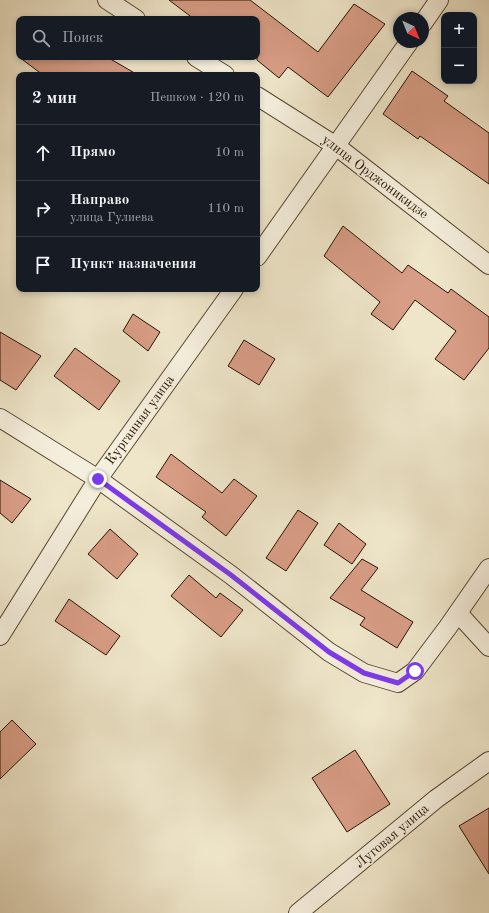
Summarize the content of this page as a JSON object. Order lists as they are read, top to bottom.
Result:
{
  "streets": {
    "street": ["улица Орджоникидзе", "Курганная улица", "Луговая улица"]
  },
  "north": "bottom right",
  "page": {
    "map_buttons": ["+", "−"],
    "search": "Поиск",
    "heading": ["2 мин", "Пешком · 120 m"],
    "list": [
      ["Прямо", "10 m"],
      ["Направо", "улица Гулиева", "110 m"],
      "Пункт назначения"
    ]
  }
}
